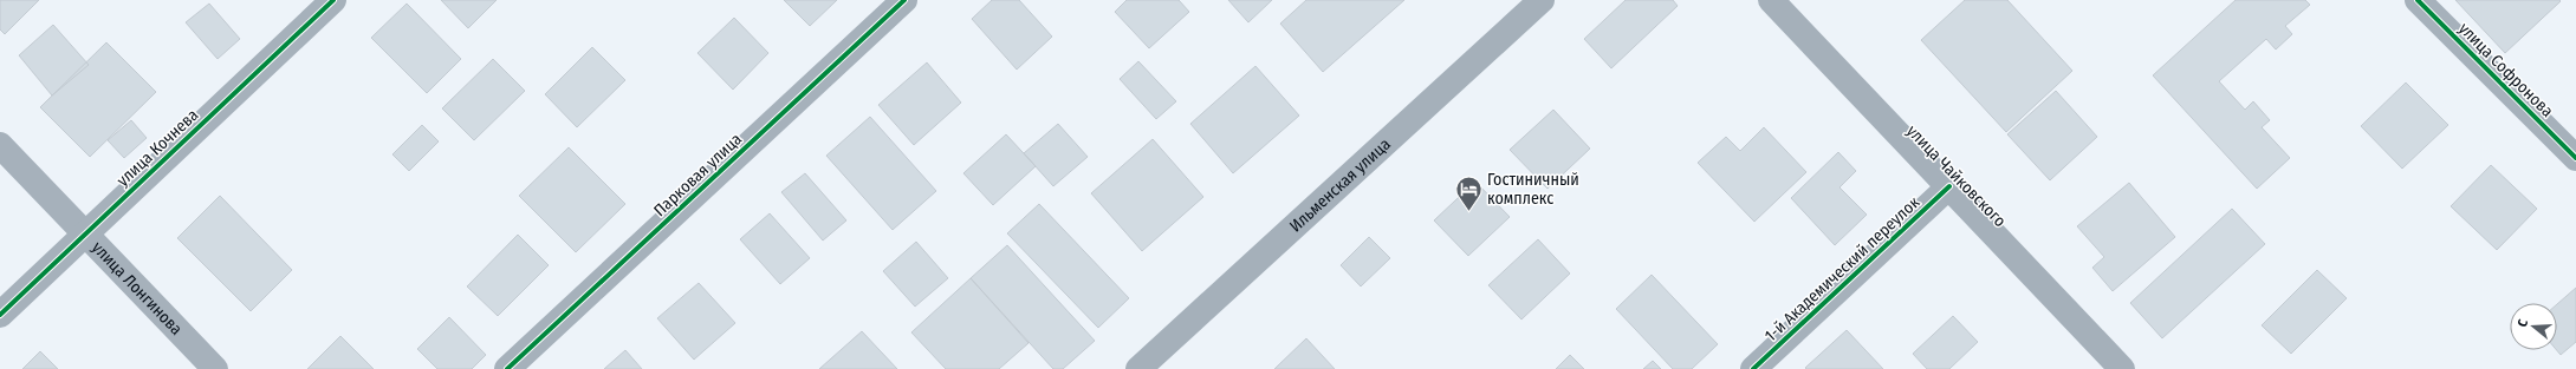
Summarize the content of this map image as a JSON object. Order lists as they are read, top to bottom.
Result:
{
  "streets": {
    "main road": ["улица Чайковского", "Ильменская улица"],
    "street": [
      "улица Софронова",
      "улица Кочнева",
      "Парковая улица",
      "1-й Академический переулок",
      "улица Лонгинова"
    ]
  },
  "crossings": [
    ["улица Кочнева", "улица Лонгинова"],
    ["улица Чайковского", "1-й Академический переулок"]
  ],
  "places": {
    "hotel": ["Гостиничный комплекс"]
  },
  "north": "left"
}
